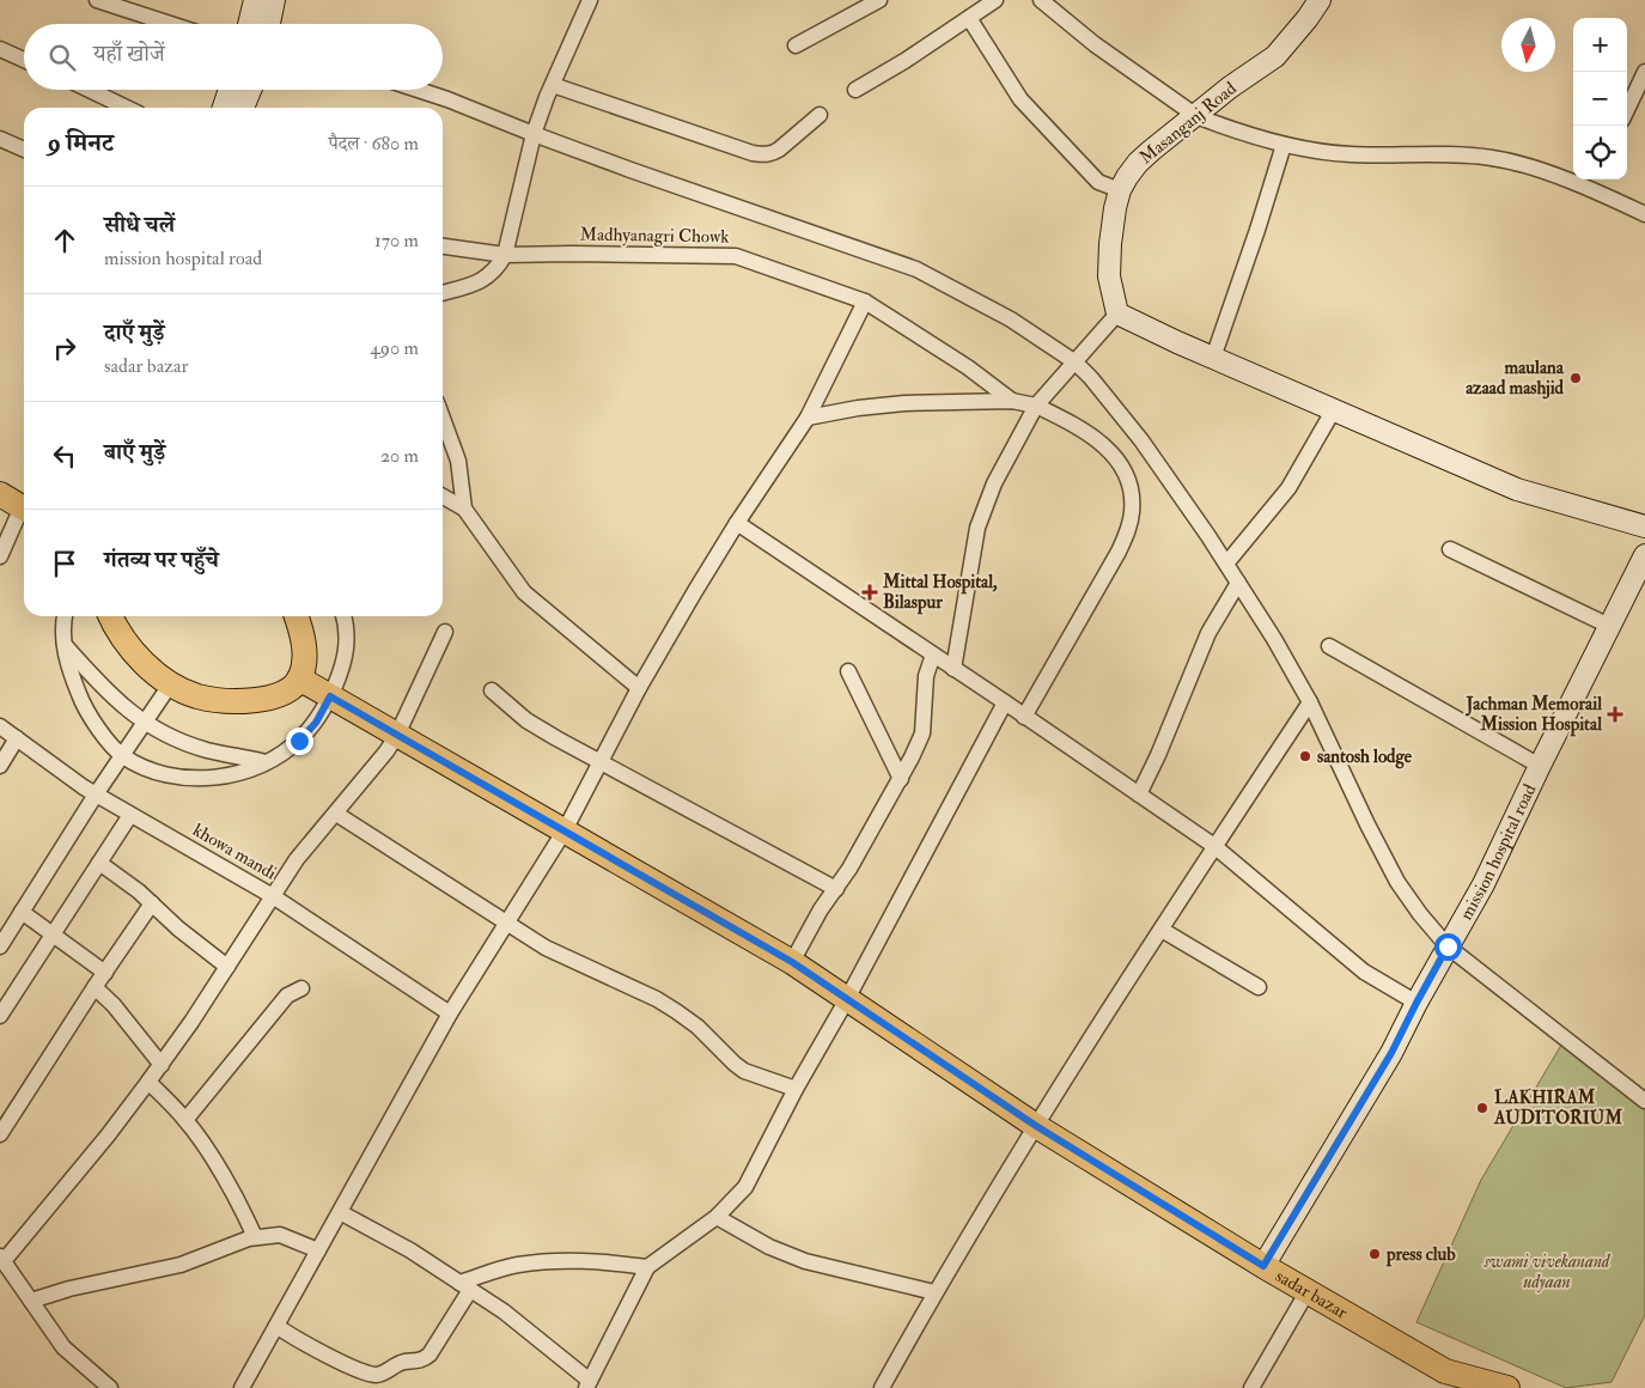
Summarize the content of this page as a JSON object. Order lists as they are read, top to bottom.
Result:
{
  "streets": {
    "main road": ["sadar bazar"],
    "street": [
      "Masanganj Road",
      "Madhyanagri Chowk",
      "khowa mandi",
      "mission hospital road"
    ]
  },
  "crossings": [
    ["mission hospital road", "sadar bazar"]
  ],
  "parks": ["swami vivekanand udyaan"],
  "places": {
    "other": [
      "maulana azaad mashjid",
      "santosh lodge",
      "LAKHIRAM AUDITORIUM",
      "press club"
    ],
    "health": ["Mittal Hospital, Bilaspur", "Jachman Memorail Mission Hospital"]
  },
  "north": "bottom",
  "page": {
    "map_buttons": ["+", "−"],
    "search": "यहाँ खोजें",
    "heading": ["9 मिनट", "पैदल · 680 m"],
    "list": [
      ["सीधे चलें", "mission hospital road", "170 m"],
      ["दाएँ मुड़ें", "sadar bazar", "490 m"],
      ["बाएँ मुड़ें", "20 m"],
      "गंतव्य पर पहुँचे"
    ]
  }
}
